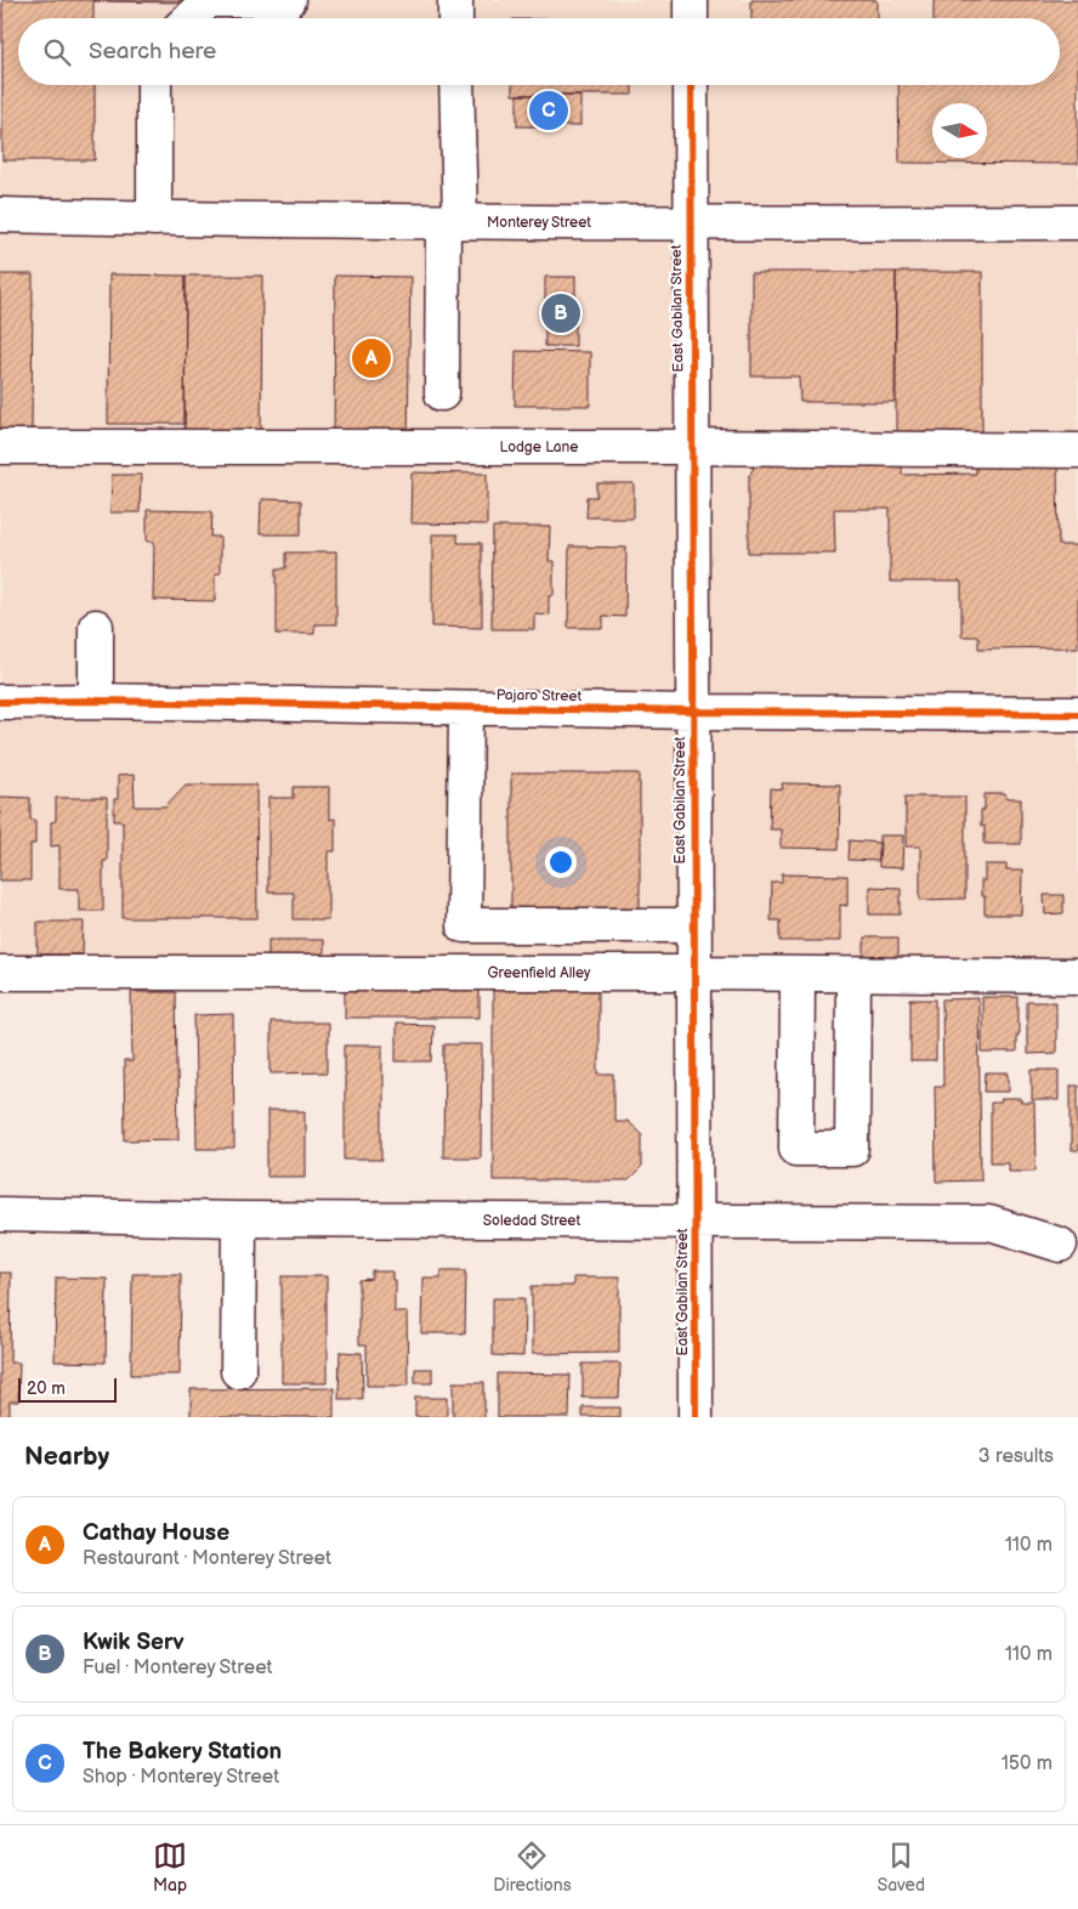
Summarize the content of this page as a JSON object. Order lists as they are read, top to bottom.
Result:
{
  "streets": {
    "street": [
      "Monterey Street",
      "East Gabilan Street",
      "Lodge Lane",
      "Pajaro Street",
      "Greenfield Alley",
      "Soledad Street"
    ]
  },
  "crossings": [
    ["Monterey Street", "East Gabilan Street"],
    ["East Gabilan Street", "Lodge Lane"],
    ["East Gabilan Street", "Pajaro Street"],
    ["East Gabilan Street", "Greenfield Alley"],
    ["East Gabilan Street", "Soledad Street"]
  ],
  "scale_bar": "20 m",
  "north": "right",
  "page": {
    "search": "Search here",
    "pins": ["C", "B", "A"],
    "scale": "20 m",
    "heading": ["Nearby", "3 results"],
    "list": [
      {
        "mark": "A",
        "name": "Cathay House",
        "note": "Restaurant · Monterey Street",
        "value": "110 m"
      },
      {
        "mark": "B",
        "name": "Kwik Serv",
        "note": "Fuel · Monterey Street",
        "value": "110 m"
      },
      {
        "mark": "C",
        "name": "The Bakery Station",
        "note": "Shop · Monterey Street",
        "value": "150 m"
      }
    ],
    "nav": ["Map", "Directions", "Saved"]
  }
}
